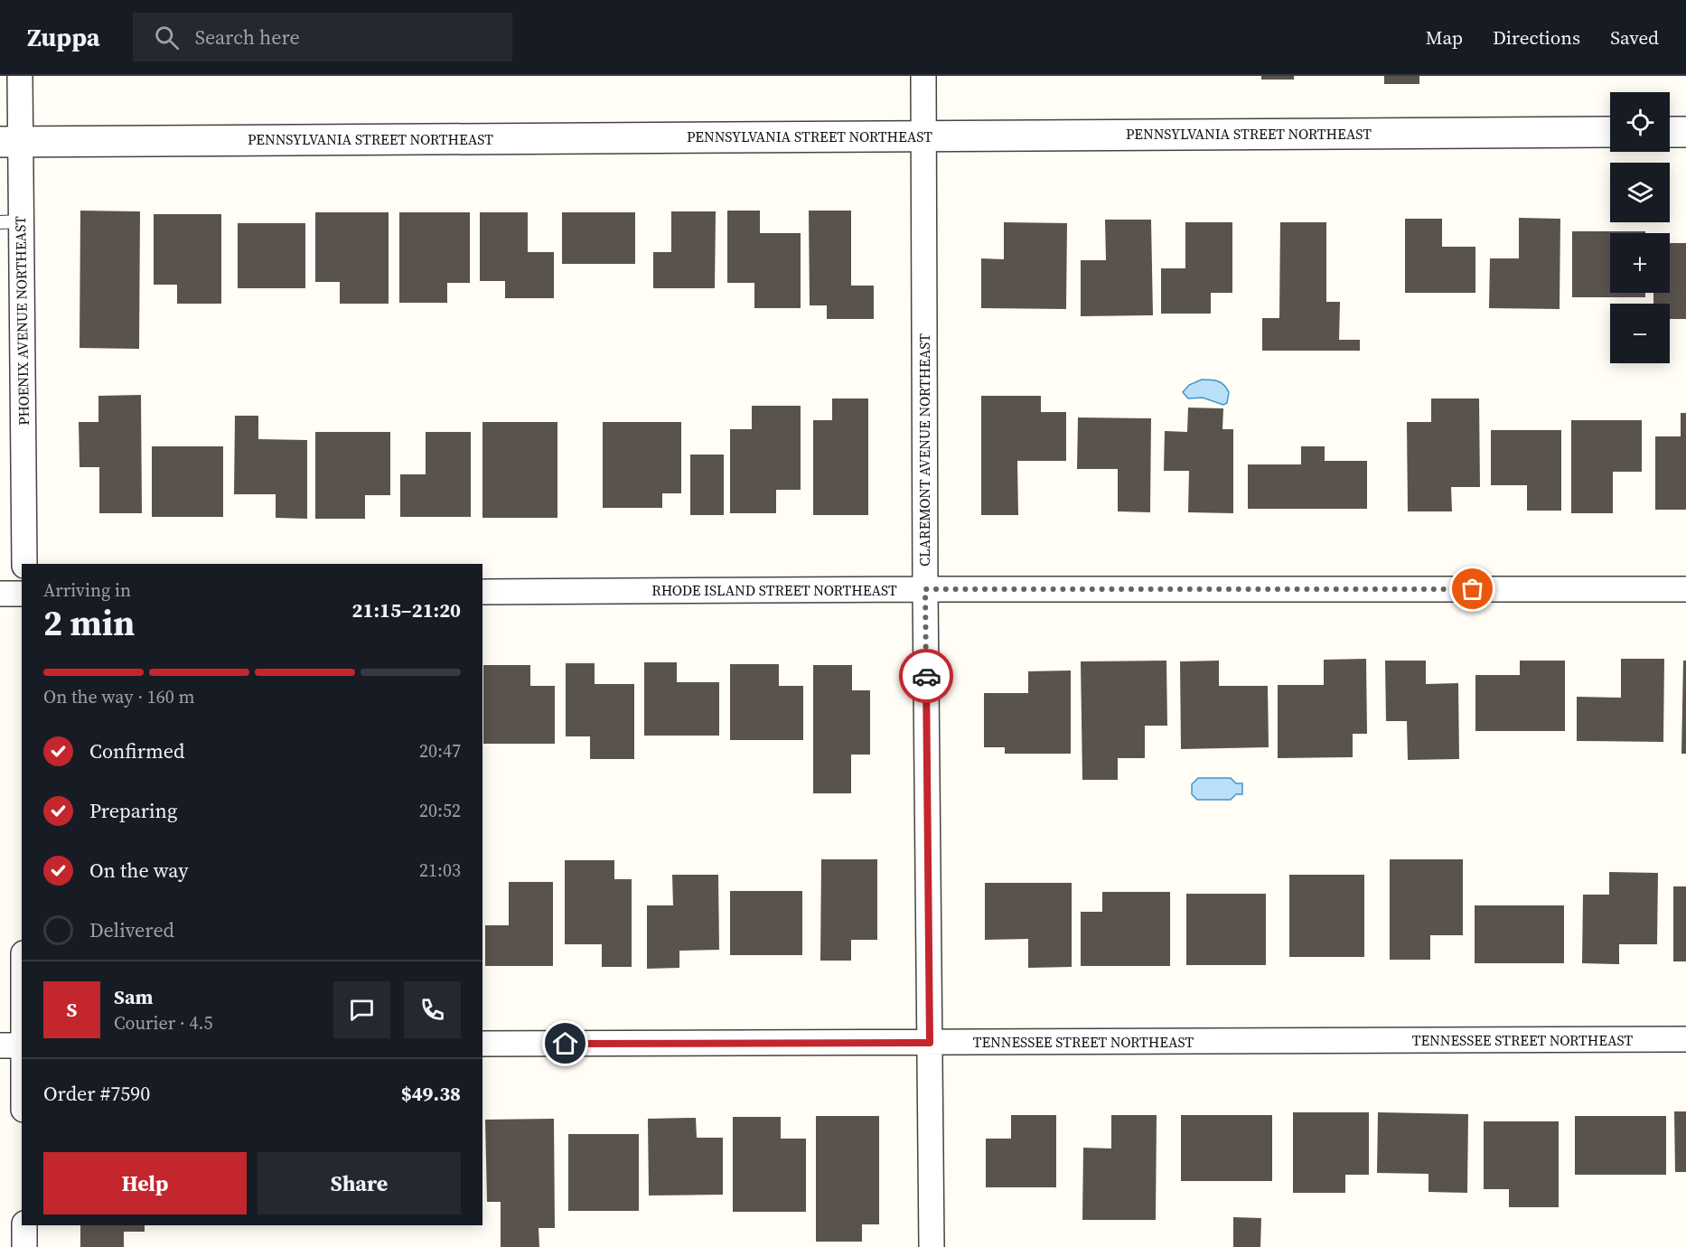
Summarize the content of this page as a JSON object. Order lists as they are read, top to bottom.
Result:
{
  "streets": {
    "street": [
      "PENNSYLVANIA STREET NORTHEAST",
      "PHOENIX AVENUE NORTHEAST",
      "CLAREMONT AVENUE NORTHEAST",
      "RHODE ISLAND STREET NORTHEAST",
      "TENNESSEE STREET NORTHEAST"
    ]
  },
  "crossings": [
    ["PENNSYLVANIA STREET NORTHEAST", "PHOENIX AVENUE NORTHEAST"],
    ["PENNSYLVANIA STREET NORTHEAST", "CLAREMONT AVENUE NORTHEAST"],
    ["CLAREMONT AVENUE NORTHEAST", "RHODE ISLAND STREET NORTHEAST"],
    ["CLAREMONT AVENUE NORTHEAST", "TENNESSEE STREET NORTHEAST"]
  ],
  "page": {
    "header": "Zuppa",
    "search": "Search here",
    "nav": ["Map", "Directions", "Saved"],
    "map_buttons": ["+", "−"],
    "heading": ["2 min", "Arriving in", "21:15–21:20"],
    "panel": [
      "Sam",
      "Courier · 4.5",
      "Order #7590",
      "$49.38"
    ],
    "bar": "On the way · 160 m",
    "list": [
      ["Confirmed", "20:47"],
      ["Preparing", "20:52"],
      ["On the way", "21:03"],
      "Delivered"
    ],
    "round": "S",
    "buttons": ["Help", "Share"]
  }
}
